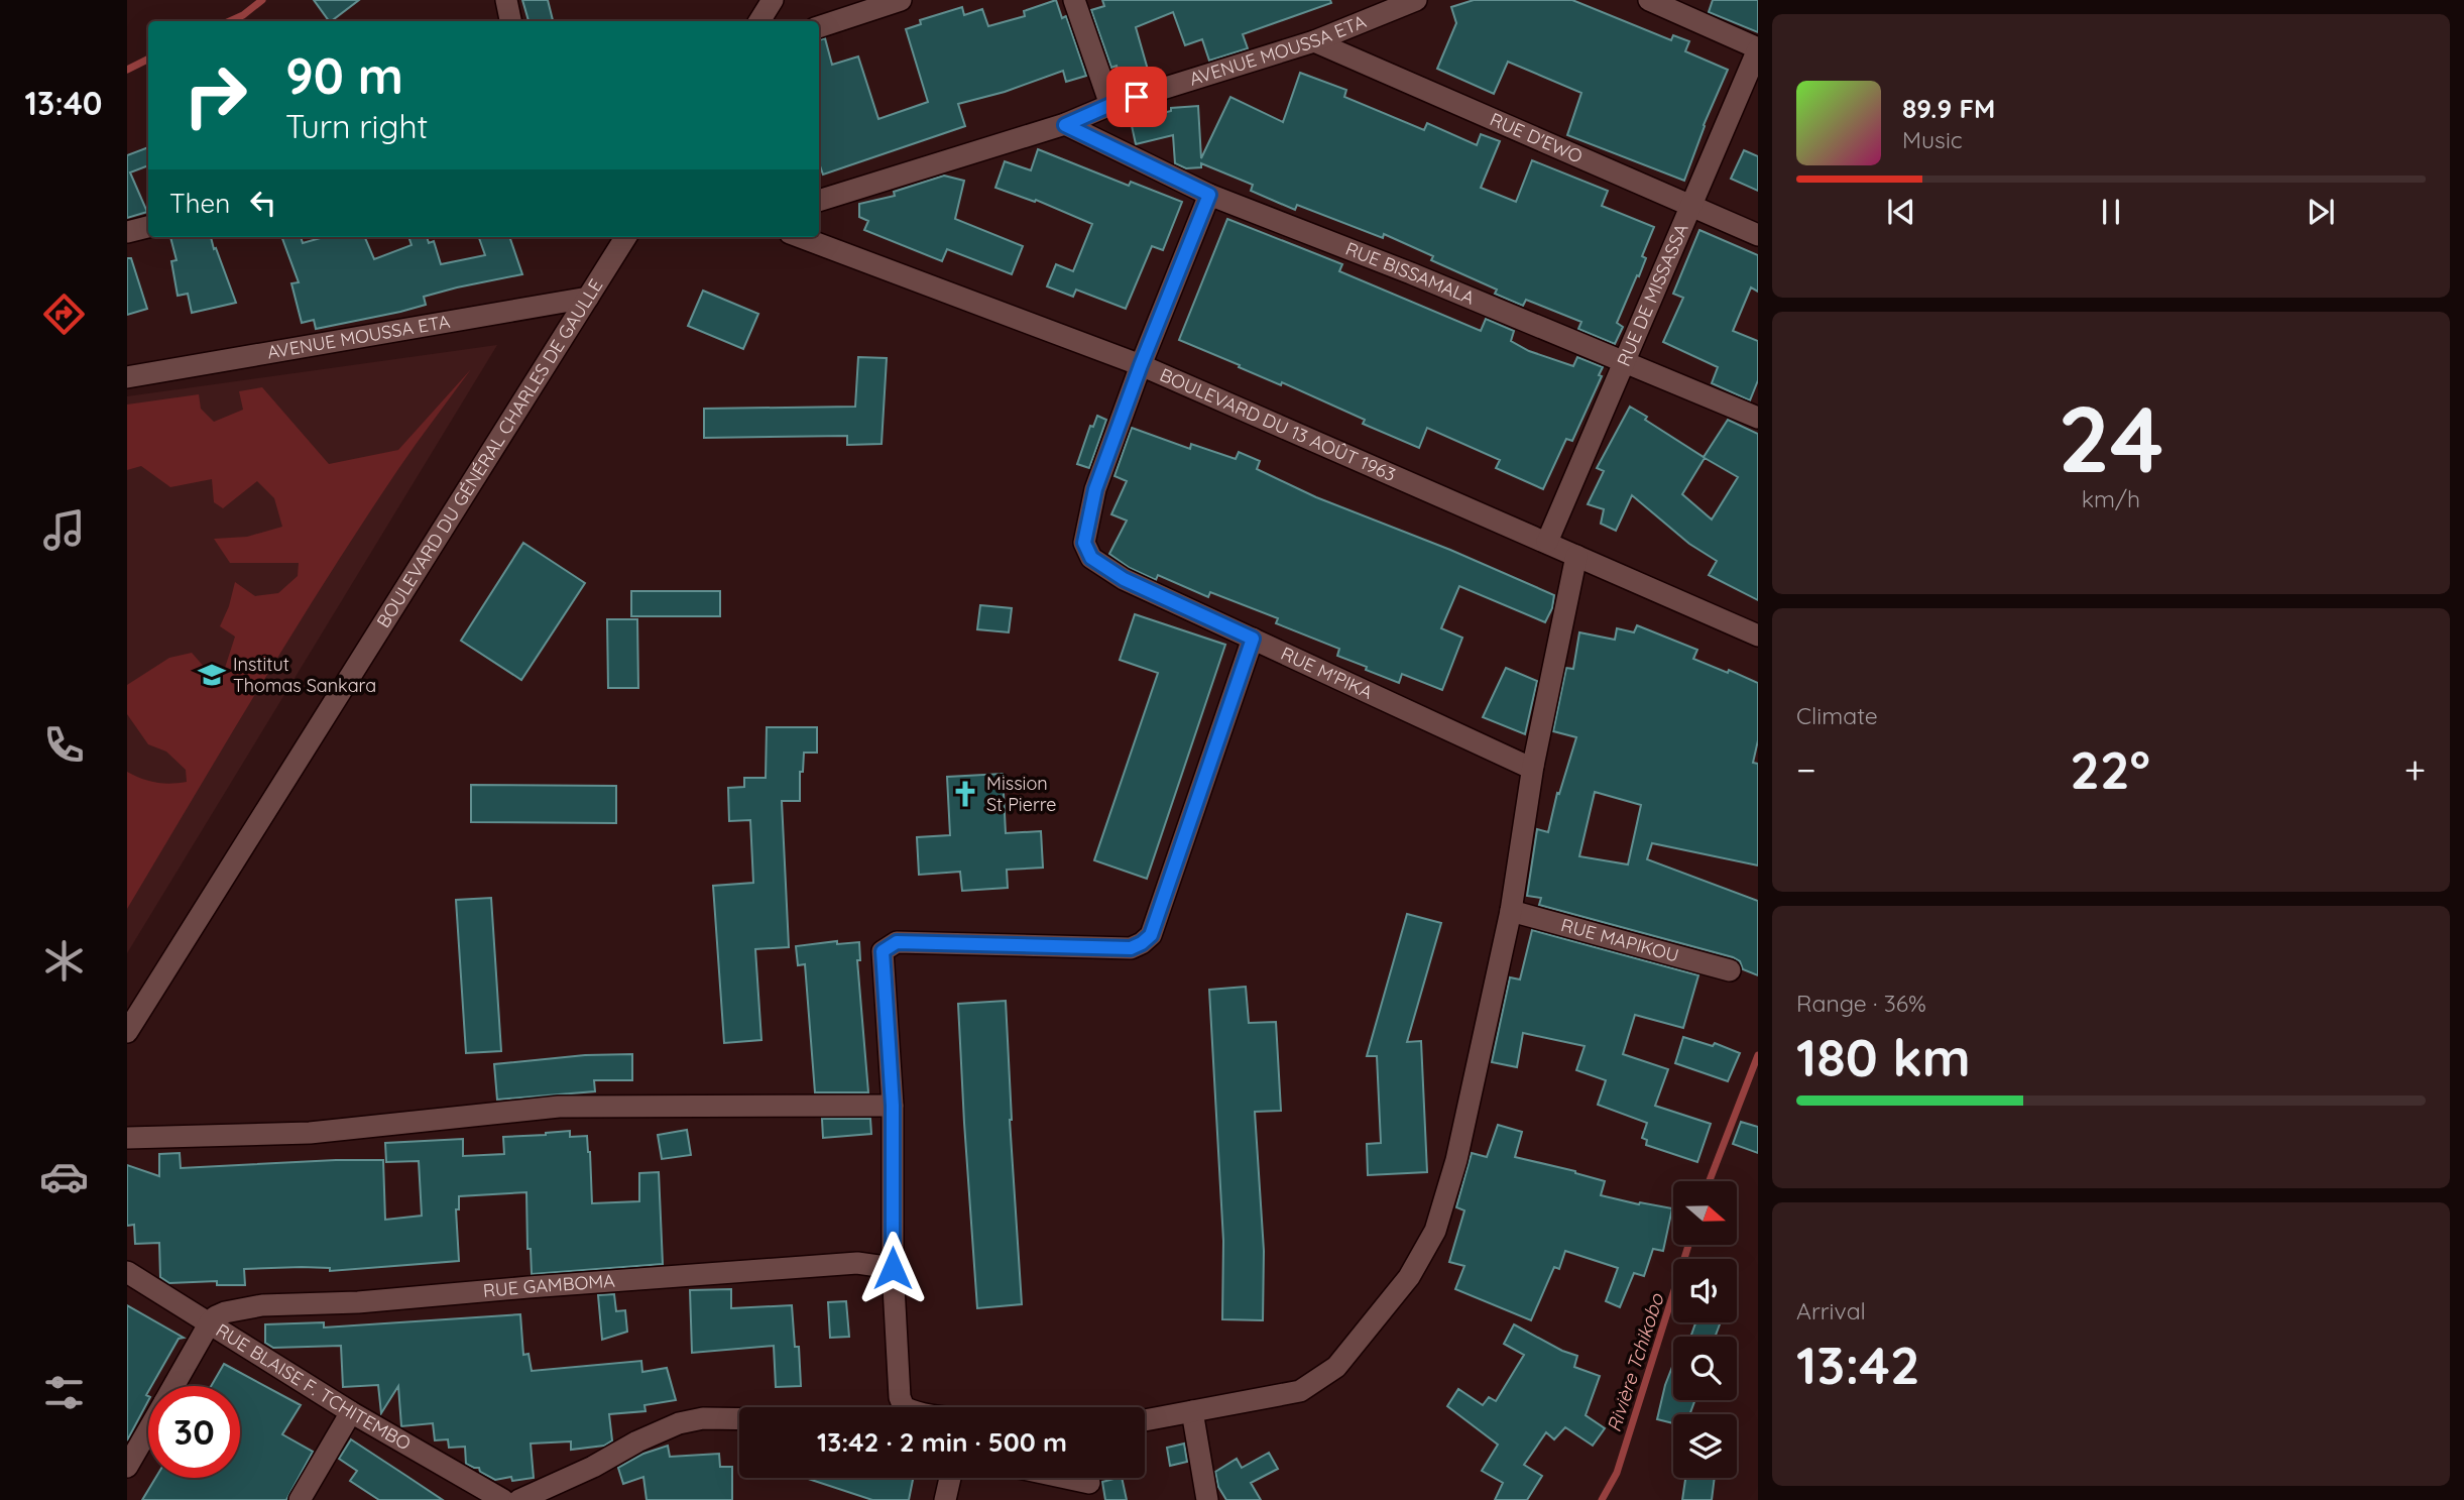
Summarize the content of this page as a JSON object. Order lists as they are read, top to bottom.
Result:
{
  "streets": {
    "street": [
      "AVENUE MOUSSA ETA",
      "RUE D'EWO",
      "RUE BISSAMALA",
      "RUE DE MISSASSA",
      "BOULEVARD DU 13 AOÛT 1963",
      "BOULEVARD DU GÉNÉRAL CHARLES DE GAULLE",
      "RUE M'PIKA",
      "RUE MAPIKOU",
      "RUE GAMBOMA",
      "RUE BLAISE F. TCHITEMBO"
    ]
  },
  "crossings": [
    ["AVENUE MOUSSA ETA", "RUE D'EWO"],
    ["AVENUE MOUSSA ETA", "RUE BISSAMALA"],
    ["AVENUE MOUSSA ETA", "BOULEVARD DU GÉNÉRAL CHARLES DE GAULLE"],
    ["RUE D'EWO", "RUE DE MISSASSA"],
    ["RUE BISSAMALA", "RUE DE MISSASSA"],
    ["RUE BISSAMALA", "RUE M'PIKA"],
    ["RUE DE MISSASSA", "BOULEVARD DU 13 AOÛT 1963"],
    ["BOULEVARD DU 13 AOÛT 1963", "RUE M'PIKA"],
    ["RUE GAMBOMA", "RUE BLAISE F. TCHITEMBO"]
  ],
  "water": ["Rivière Tchikobo"],
  "places": {
    "school or university": ["Institut Thomas Sankara"],
    "church": ["Mission St Pierre"]
  },
  "north": "right",
  "page": {
    "tabs": "13:40",
    "turn": ["90 m", "Turn right"],
    "song": ["89.9 FM", "Music"],
    "then": "Then",
    "tile": [
      ["24", "km/h"],
      "Climate",
      ["Range · 36%", "180 km"],
      ["Arrival", "13:42"]
    ],
    "heat": ["−", "22°", "+"],
    "limit": "30",
    "trip": "13:42 · 2 min · 500 m"
  }
}
